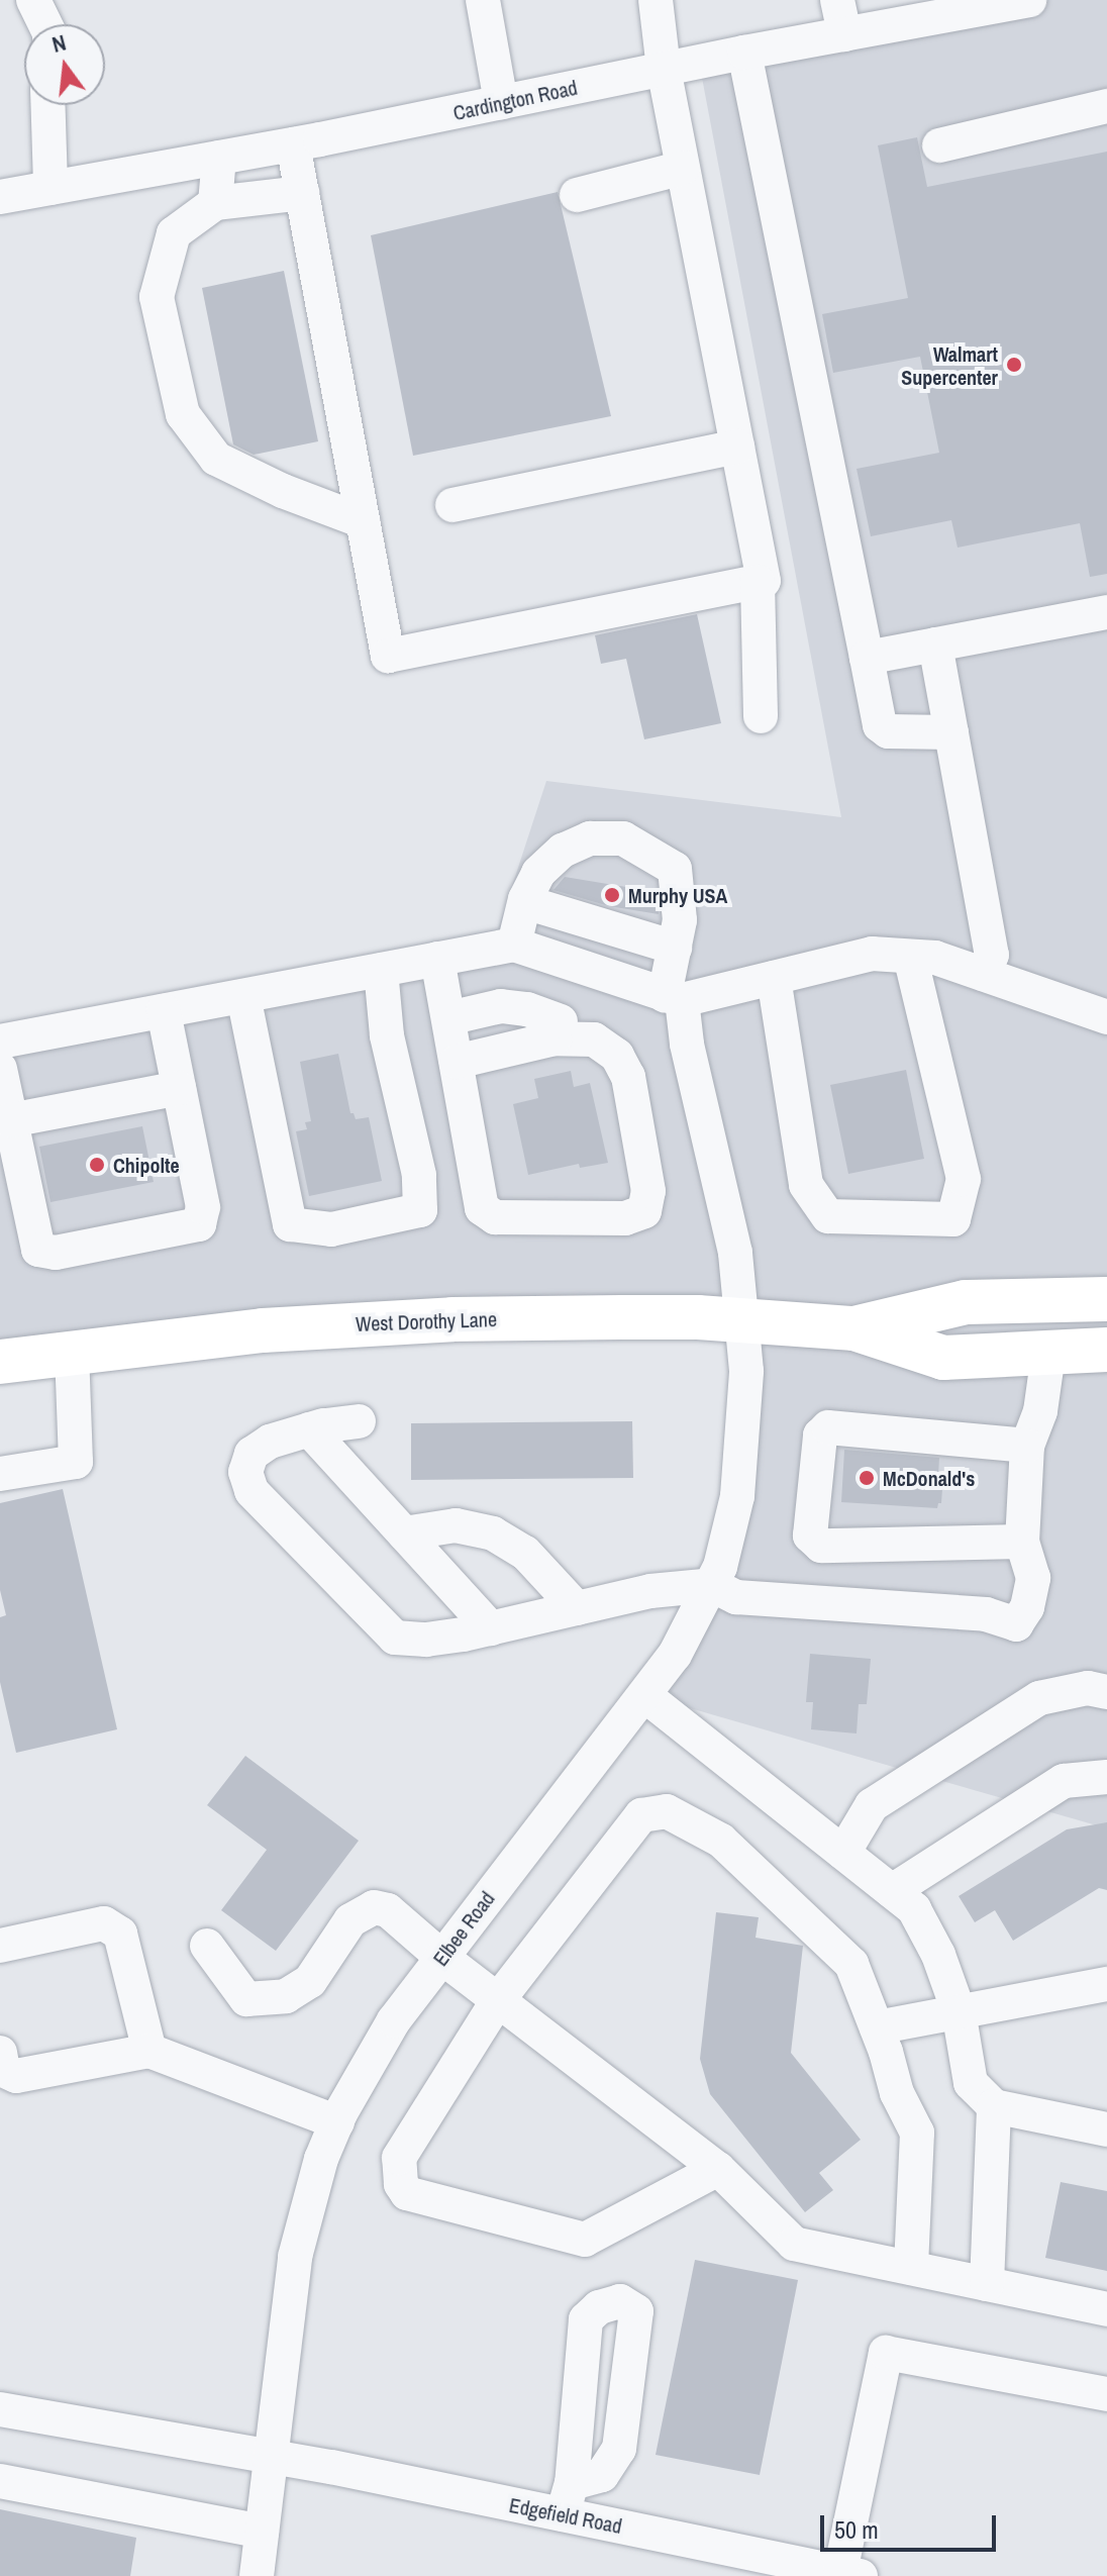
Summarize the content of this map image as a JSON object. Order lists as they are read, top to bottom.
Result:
{
  "streets": {
    "main road": ["West Dorothy Lane"],
    "street": ["Cardington Road", "Elbee Road", "Edgefield Road"]
  },
  "crossings": [
    ["West Dorothy Lane", "Elbee Road"],
    ["Elbee Road", "Edgefield Road"]
  ],
  "places": [
    "Walmart Supercenter",
    "Murphy USA",
    "Chipolte",
    "McDonald's"
  ],
  "scale_bar": "50 m",
  "north": "top"
}
